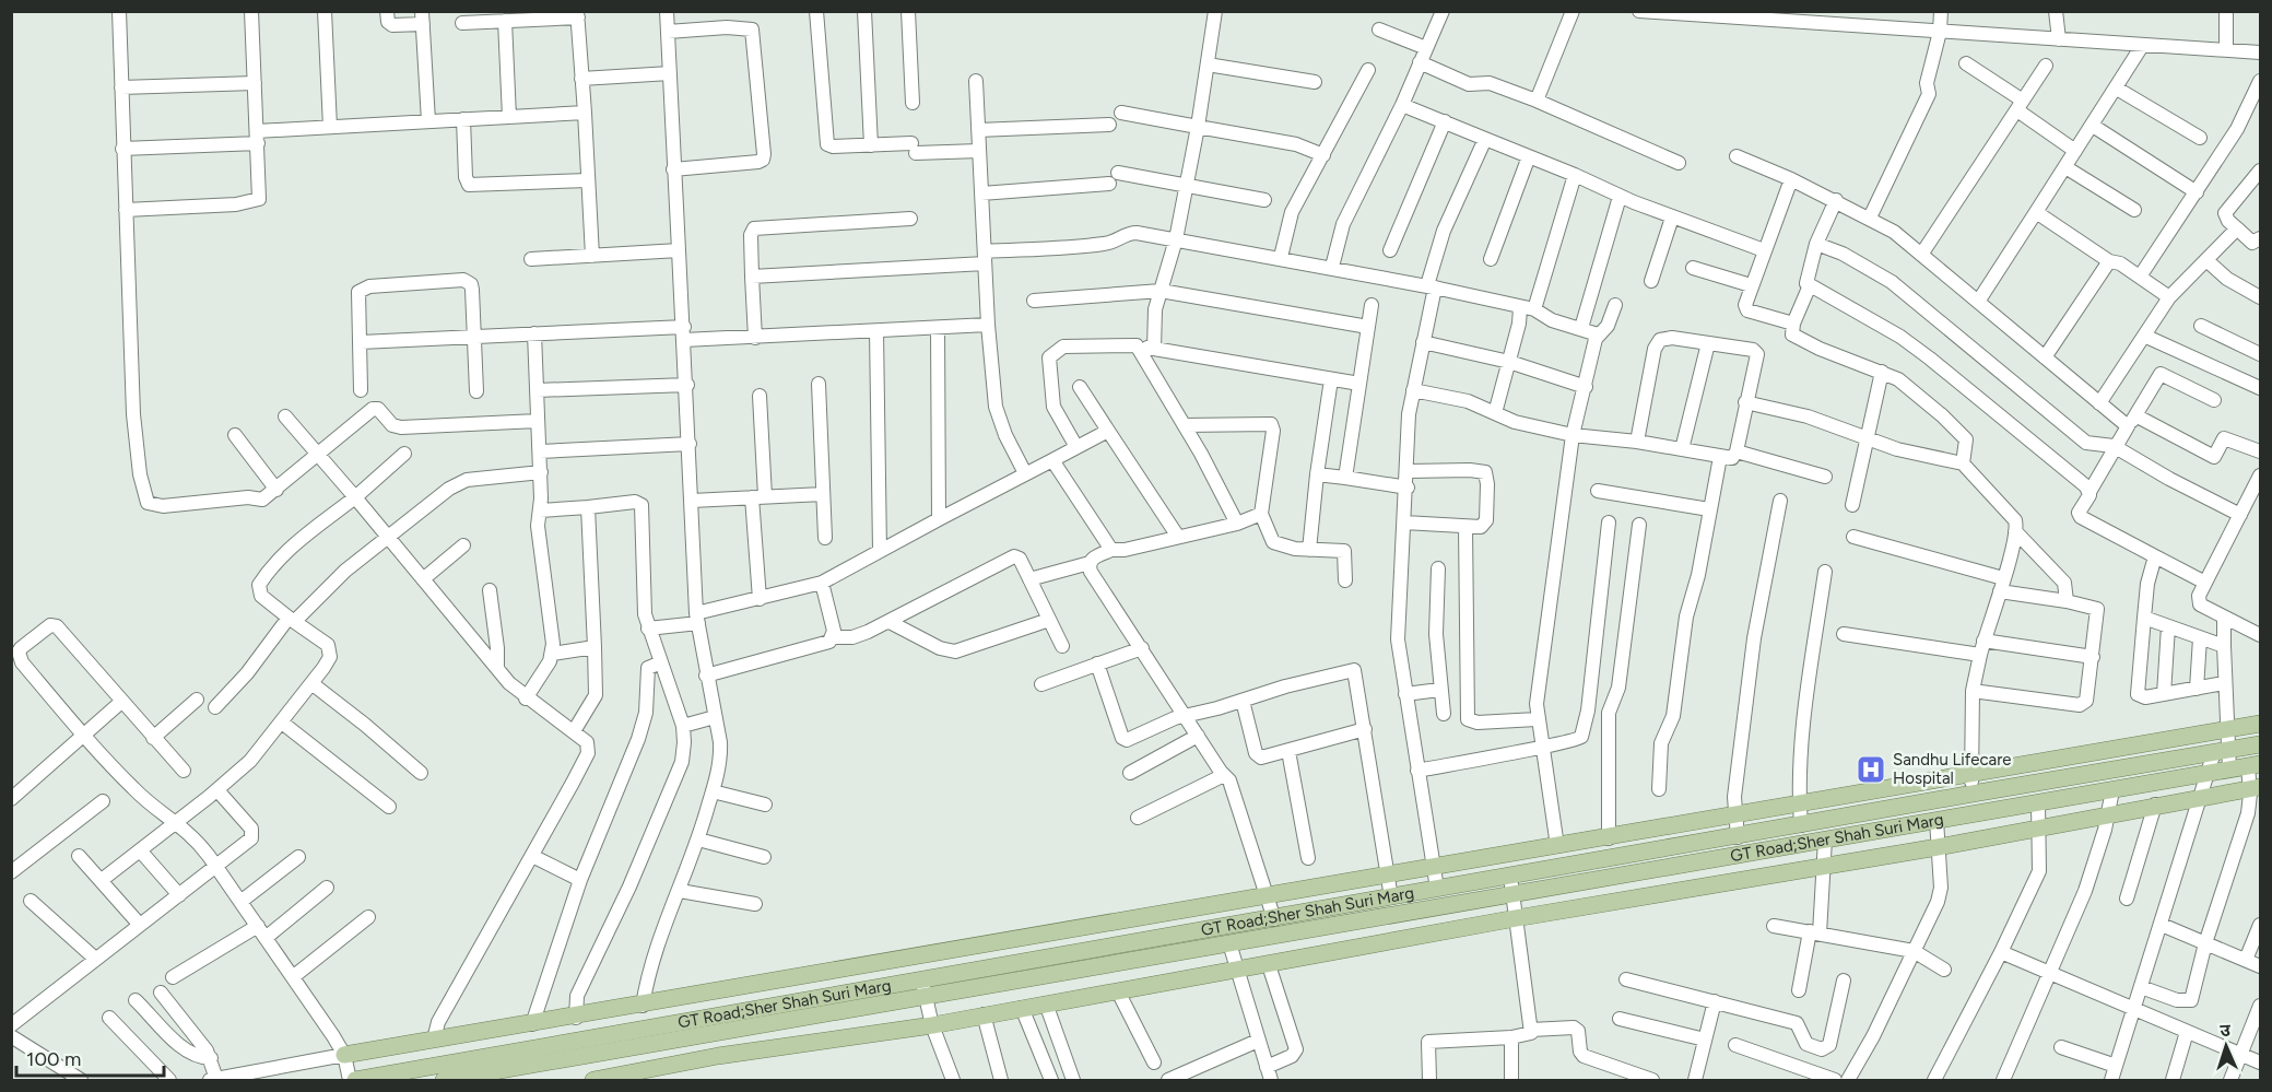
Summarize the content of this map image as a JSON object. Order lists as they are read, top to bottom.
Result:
{
  "streets": {
    "main road": ["GT Road;Sher Shah Suri Marg"]
  },
  "places": {
    "hospital": ["Sandhu Lifecare Hospital"]
  },
  "scale_bar": "100 m",
  "north": "top"
}
